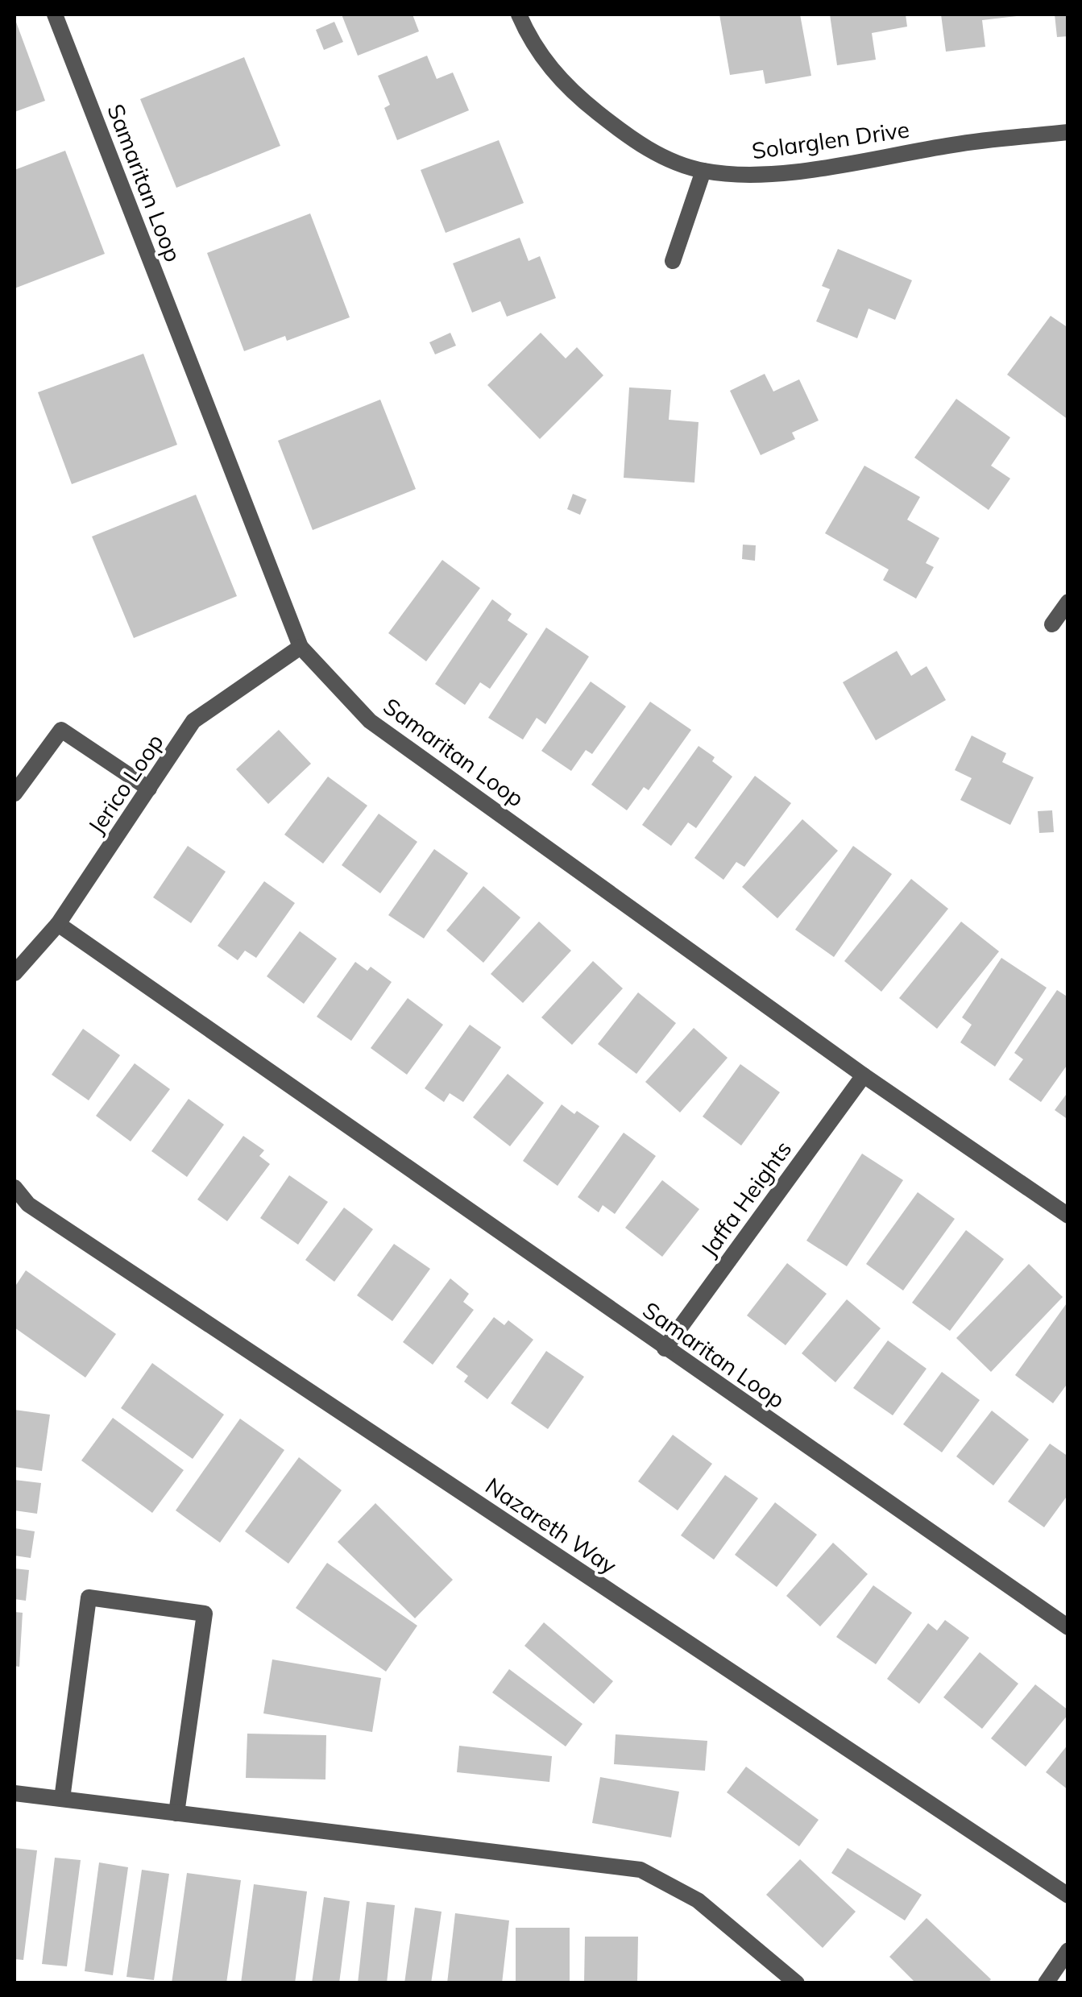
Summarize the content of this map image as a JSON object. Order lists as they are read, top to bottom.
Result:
{
  "streets": {
    "street": [
      "Solarglen Drive",
      "Samaritan Loop",
      "Jerico Loop",
      "Jaffa Heights",
      "Nazareth Way"
    ]
  },
  "crossings": [
    ["Samaritan Loop", "Jerico Loop"],
    ["Samaritan Loop", "Jaffa Heights"]
  ]
}
